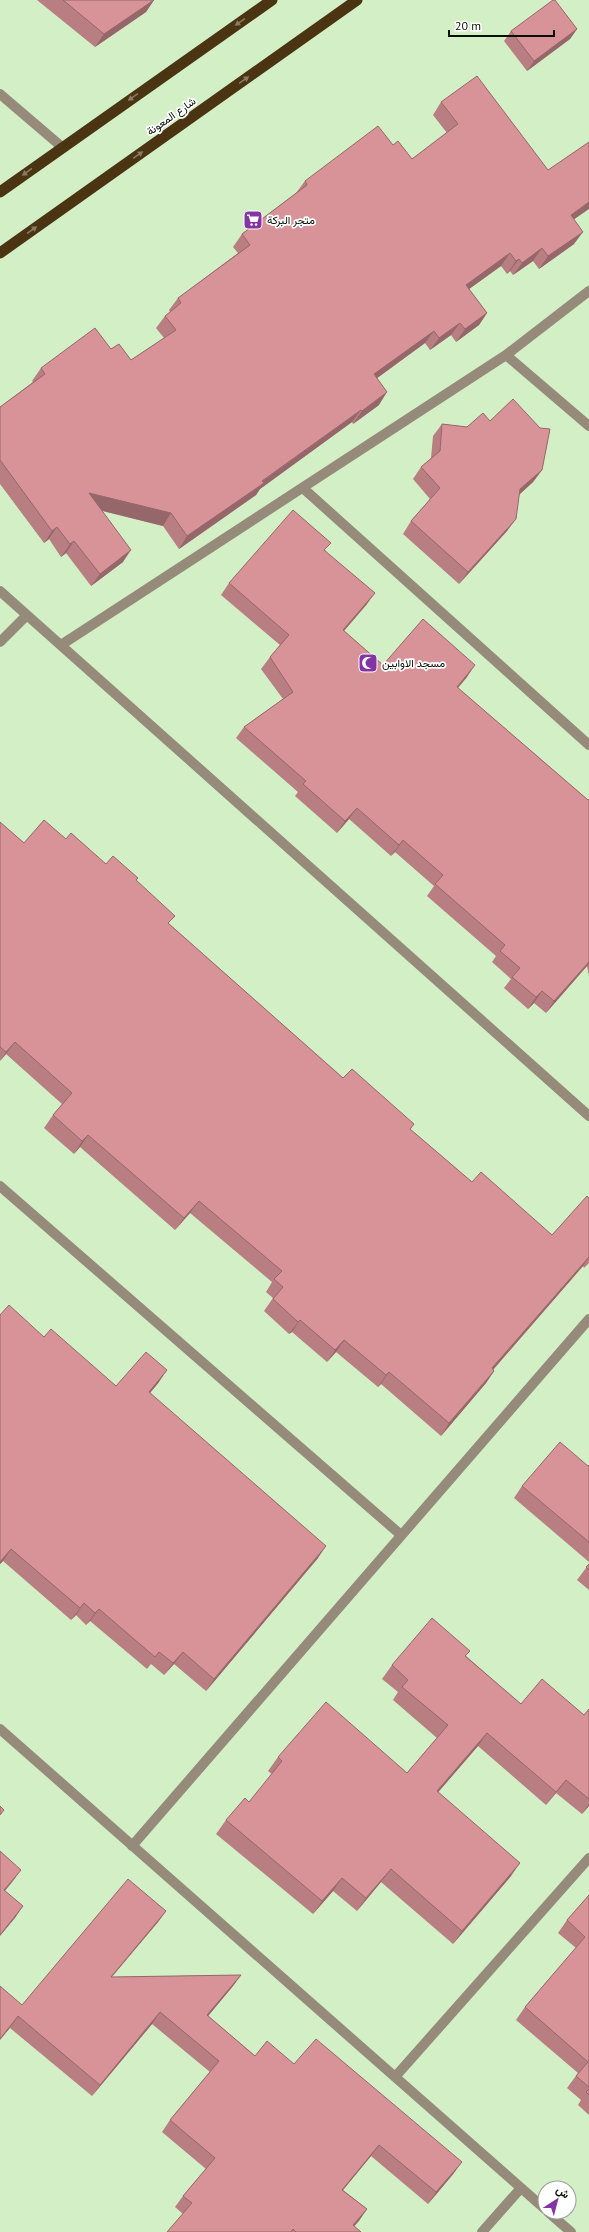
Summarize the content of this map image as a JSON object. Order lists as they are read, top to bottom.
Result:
{
  "streets": {
    "highway": ["شارع المعونة"]
  },
  "places": {
    "supermarket": ["متجر البركة"],
    "mosque": ["مسجد الاوابين"]
  },
  "scale_bar": "20 m",
  "north": "top right"
}
